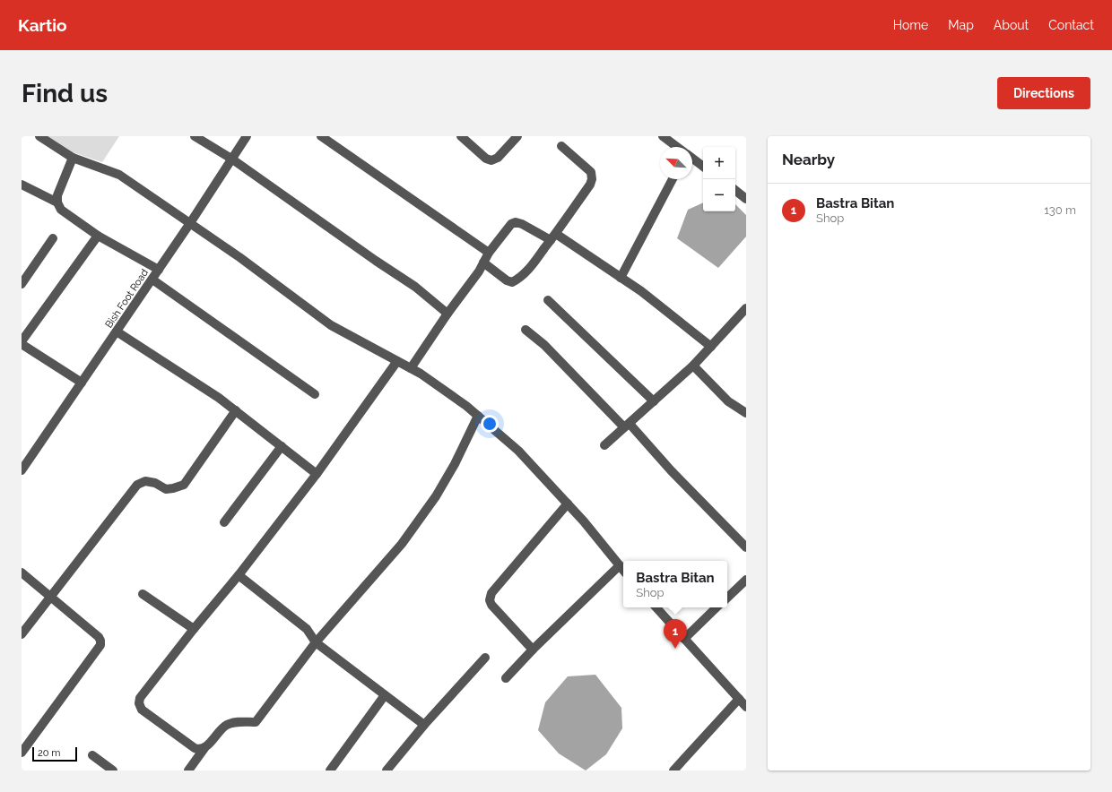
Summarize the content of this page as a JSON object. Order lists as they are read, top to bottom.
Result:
{
  "streets": {
    "street": ["Bish Foot Road"]
  },
  "scale_bar": "20 m",
  "north": "top left",
  "page": {
    "header": "Kartio",
    "nav": [
      "Home",
      "Map",
      "About",
      "Contact"
    ],
    "buttons": "Directions",
    "title": "Find us",
    "heading": "Nearby",
    "map_buttons": ["+", "−"],
    "list": [
      {
        "mark": "1",
        "name": "Bastra Bitan",
        "note": "Shop",
        "value": "130 m"
      }
    ],
    "popup": ["Bastra Bitan", "Shop"],
    "pins": "1",
    "scale": "20 m"
  }
}
